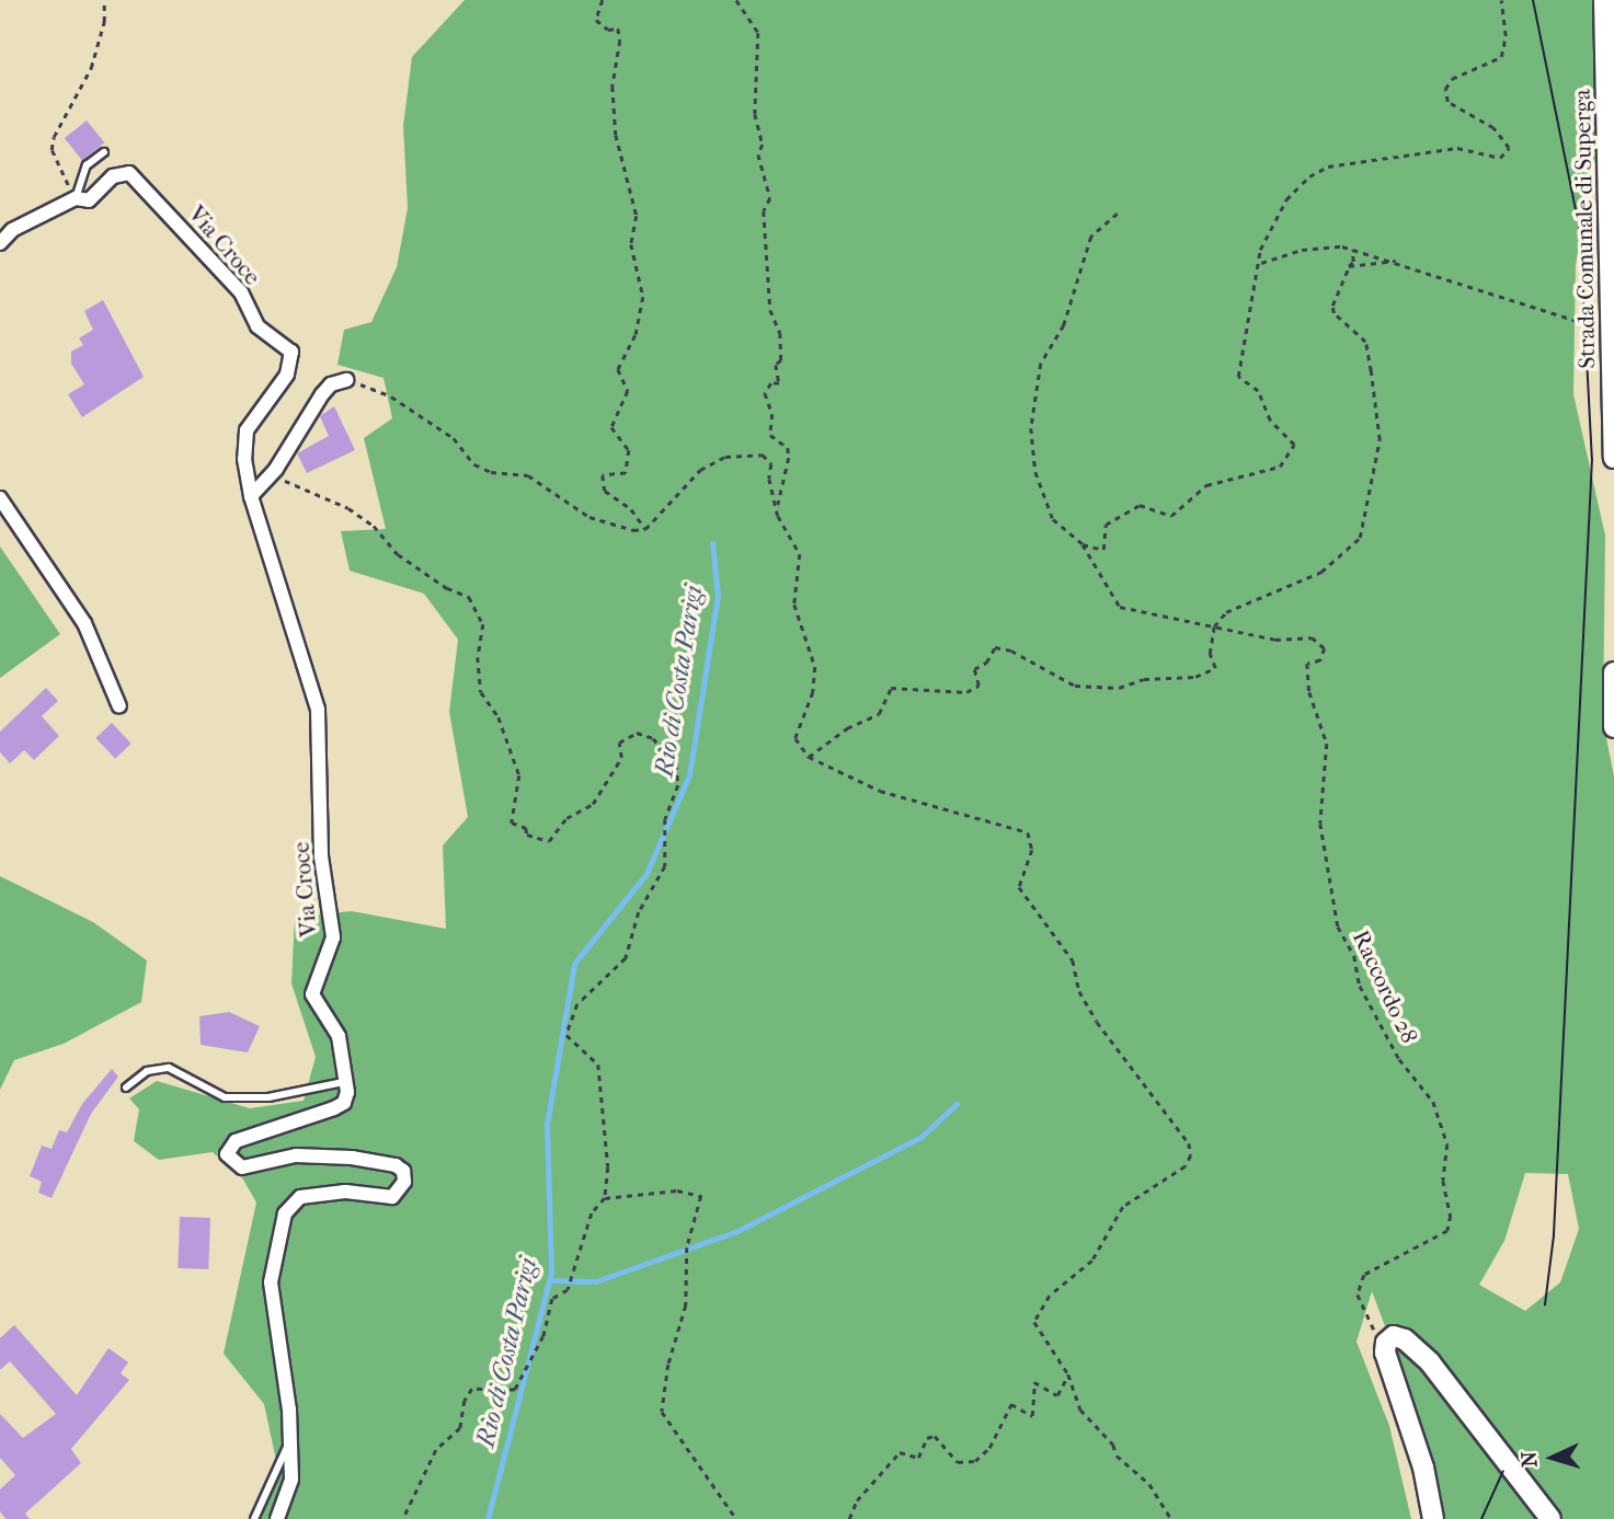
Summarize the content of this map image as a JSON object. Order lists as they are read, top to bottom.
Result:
{
  "streets": {
    "street": ["Strada Comunale di Superga", "Via Croce"],
    "path": ["Raccordo 28"]
  },
  "water": ["Rio di Costa Parigi"],
  "north": "left"
}
